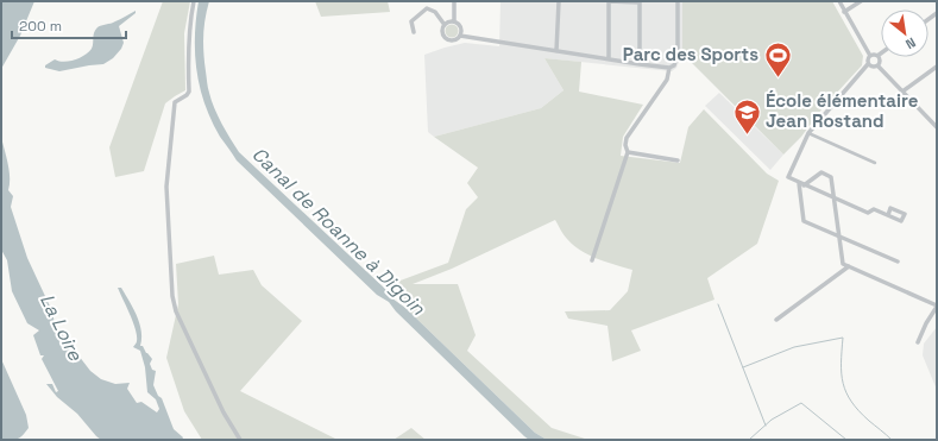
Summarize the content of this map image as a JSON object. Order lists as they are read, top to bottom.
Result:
{
  "water": ["Canal de Roanne à Digoin", "La Loire"],
  "places": {
    "sports": ["Parc des Sports"],
    "school or university": ["École élémentaire Jean Rostand"]
  },
  "scale_bar": "200 m",
  "north": "bottom right"
}
